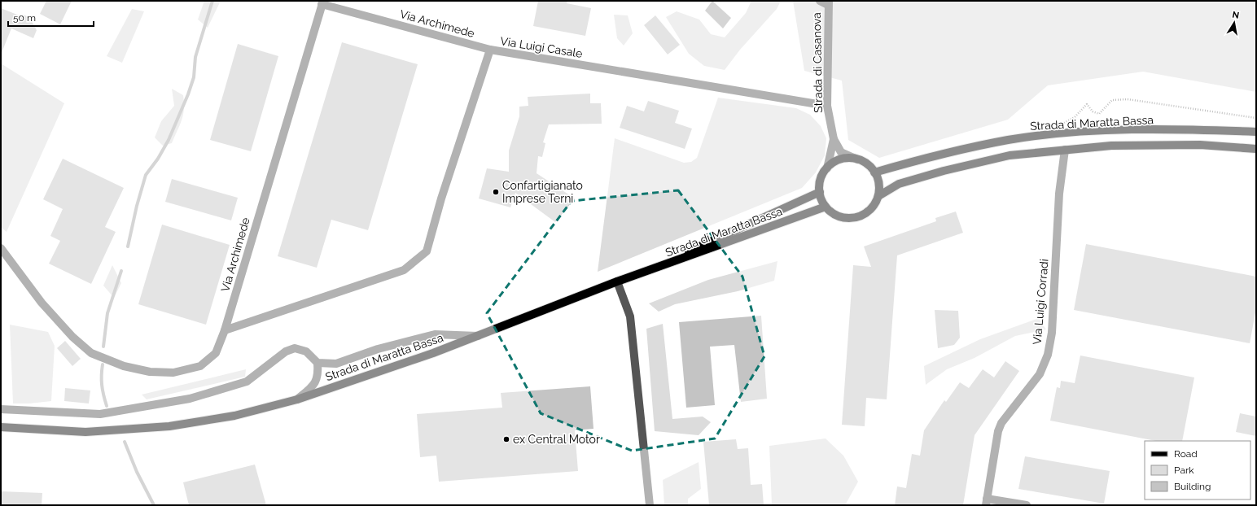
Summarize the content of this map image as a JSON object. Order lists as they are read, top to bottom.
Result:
{
  "streets": {
    "main road": ["Strada di Maratta Bassa"],
    "street": [
      "Via Archimede",
      "Via Luigi Casale",
      "Strada di Casanova",
      "Via Luigi Corradi"
    ]
  },
  "crossings": [
    ["Via Archimede", "Via Luigi Casale"],
    ["Via Luigi Casale", "Strada di Casanova"],
    ["Strada di Casanova", "Strada di Maratta Bassa"],
    ["Strada di Maratta Bassa", "Via Luigi Corradi"]
  ],
  "places": ["Confartigianato Imprese Terni", "ex Central Motor"],
  "legend": ["Road", "Park", "Building"],
  "scale_bar": "50 m",
  "north": "top"
}
